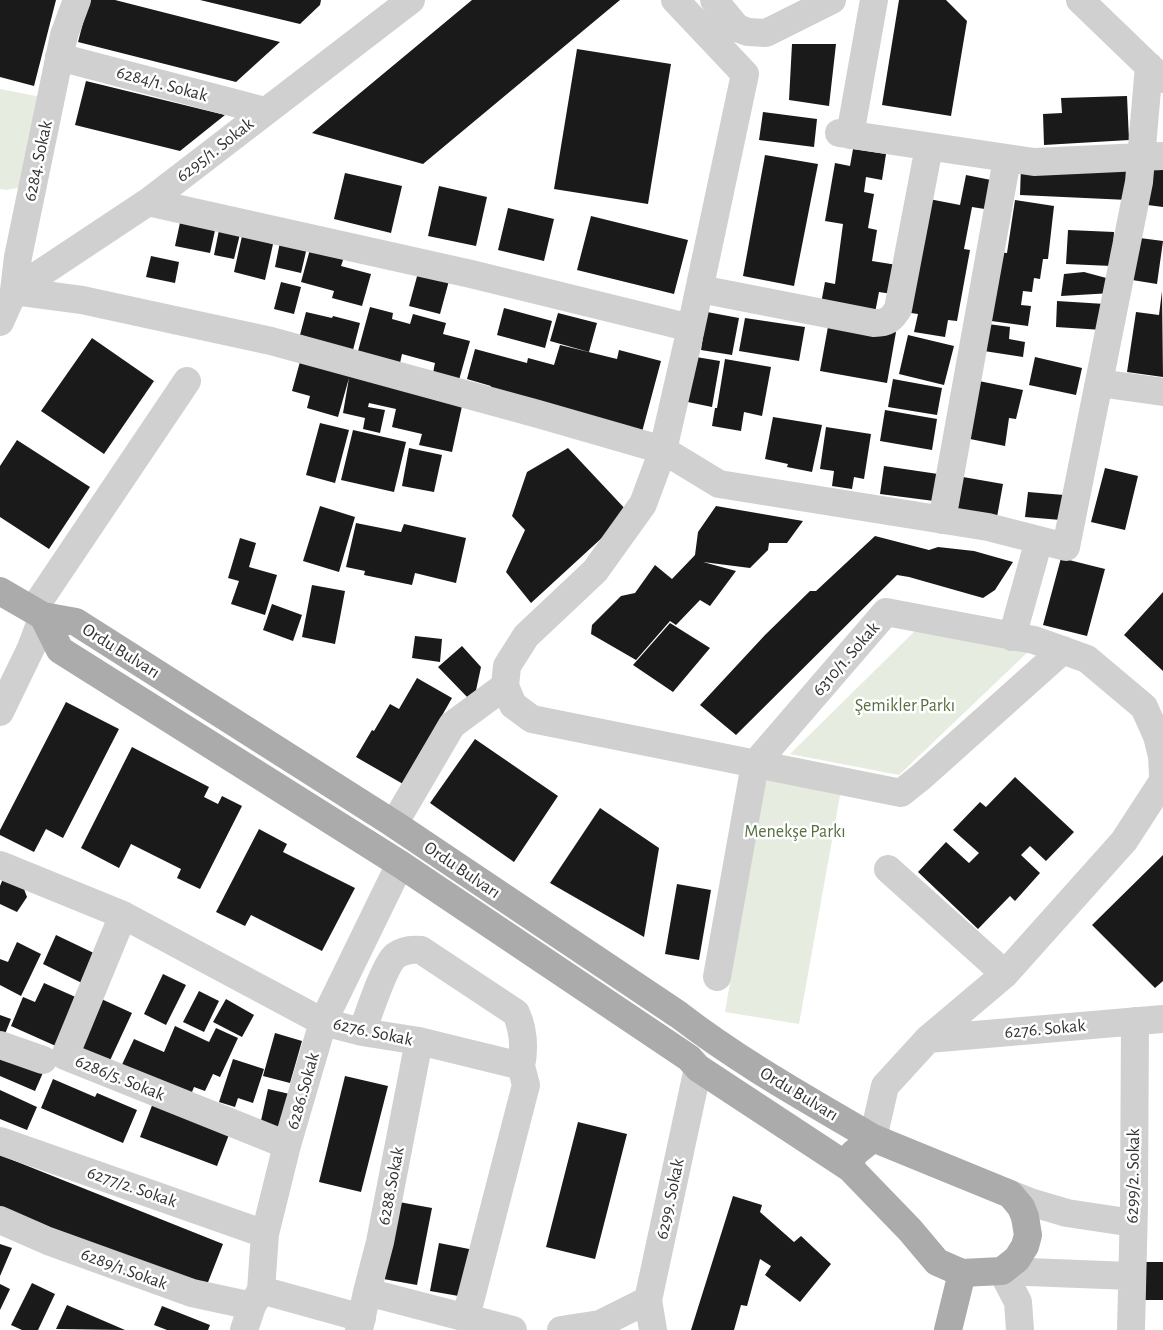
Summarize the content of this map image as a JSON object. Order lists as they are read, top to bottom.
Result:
{
  "streets": {
    "main road": ["Ordu Bulvarı"],
    "street": [
      "6284/1. Sokak",
      "6295/1. Sokak",
      "6284. Sokak",
      "6310/1. Sokak",
      "6276. Sokak",
      "6286/5. Sokak",
      "6286.Sokak",
      "6299/2. Sokak",
      "6288.Sokak",
      "6277/2. Sokak",
      "6299. Sokak",
      "6289/1.Sokak"
    ]
  },
  "crossings": [
    ["6284/1. Sokak", "6295/1. Sokak"],
    ["6284/1. Sokak", "6284. Sokak"],
    ["6295/1. Sokak", "6284. Sokak"],
    ["Ordu Bulvarı", "6286.Sokak"],
    ["Ordu Bulvarı", "6299/2. Sokak"],
    ["Ordu Bulvarı", "6299. Sokak"],
    ["6276. Sokak", "6286/5. Sokak"],
    ["6276. Sokak", "6286.Sokak"],
    ["6276. Sokak", "6299/2. Sokak"],
    ["6276. Sokak", "6288.Sokak"],
    ["6286/5. Sokak", "6286.Sokak"],
    ["6286.Sokak", "6277/2. Sokak"],
    ["6286.Sokak", "6289/1.Sokak"],
    ["6288.Sokak", "6289/1.Sokak"]
  ],
  "parks": ["Şemikler Parkı", "Menekşe Parkı"]
}
